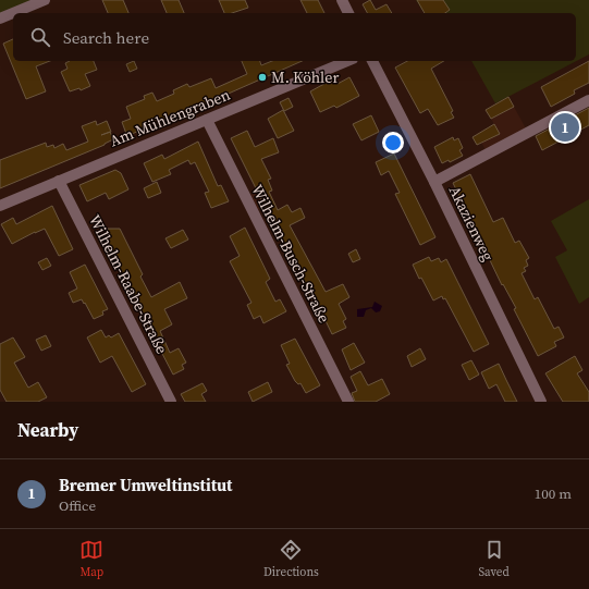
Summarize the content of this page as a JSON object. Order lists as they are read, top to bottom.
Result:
{
  "streets": {
    "street": [
      "Am Mühlengraben",
      "Akazienweg",
      "Wilhelm-Busch-Straße",
      "Wilhelm-Raabe-Straße"
    ]
  },
  "crossings": [
    ["Am Mühlengraben", "Wilhelm-Busch-Straße"],
    ["Am Mühlengraben", "Wilhelm-Raabe-Straße"]
  ],
  "places": ["M. Köhler"],
  "page": {
    "search": "Search here",
    "pins": "1",
    "heading": "Nearby",
    "list": [
      {
        "mark": "1",
        "name": "Bremer Umweltinstitut",
        "note": "Office",
        "value": "100 m"
      }
    ],
    "nav": ["Map", "Directions", "Saved"]
  }
}
